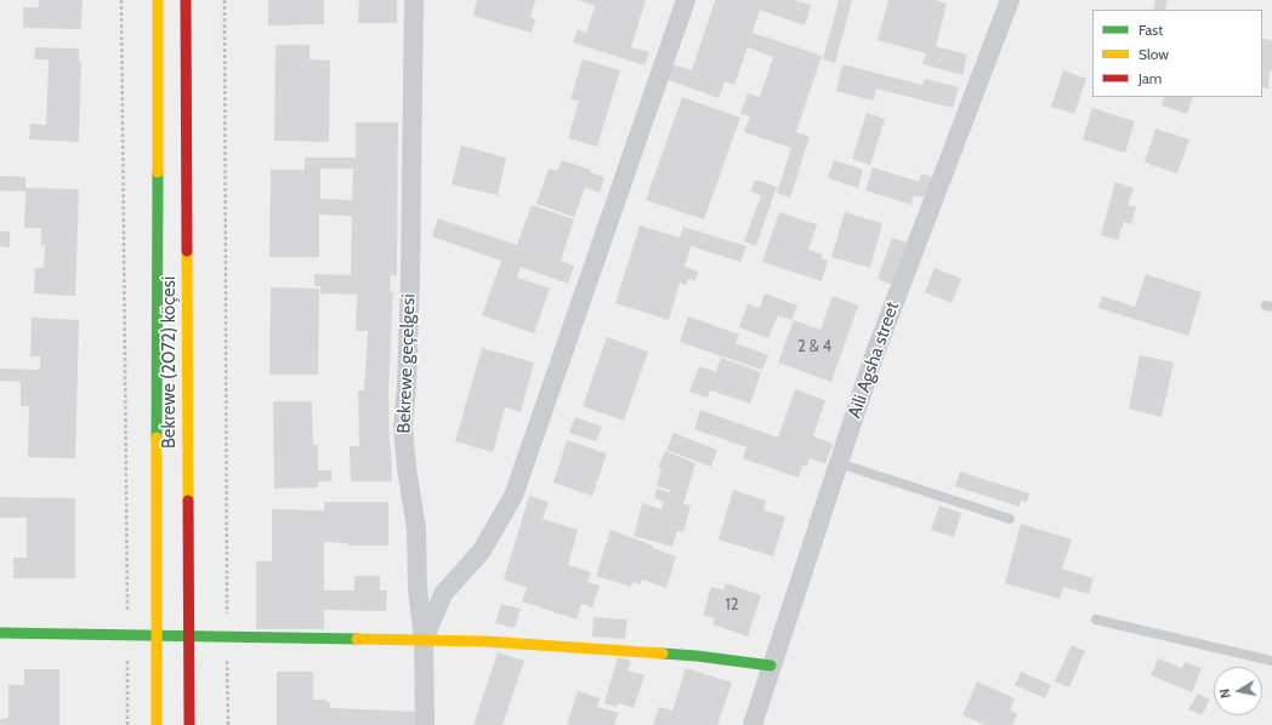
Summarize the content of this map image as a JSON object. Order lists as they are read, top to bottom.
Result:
{
  "streets": {
    "main road": ["Bekrewe (2072) köçesi"],
    "street": ["Aili Agsha street", "Bekrewe geçelgesi"]
  },
  "house_numbers": ["2 & 4", "12"],
  "legend": ["Fast", "Slow", "Jam"],
  "north": "left"
}
